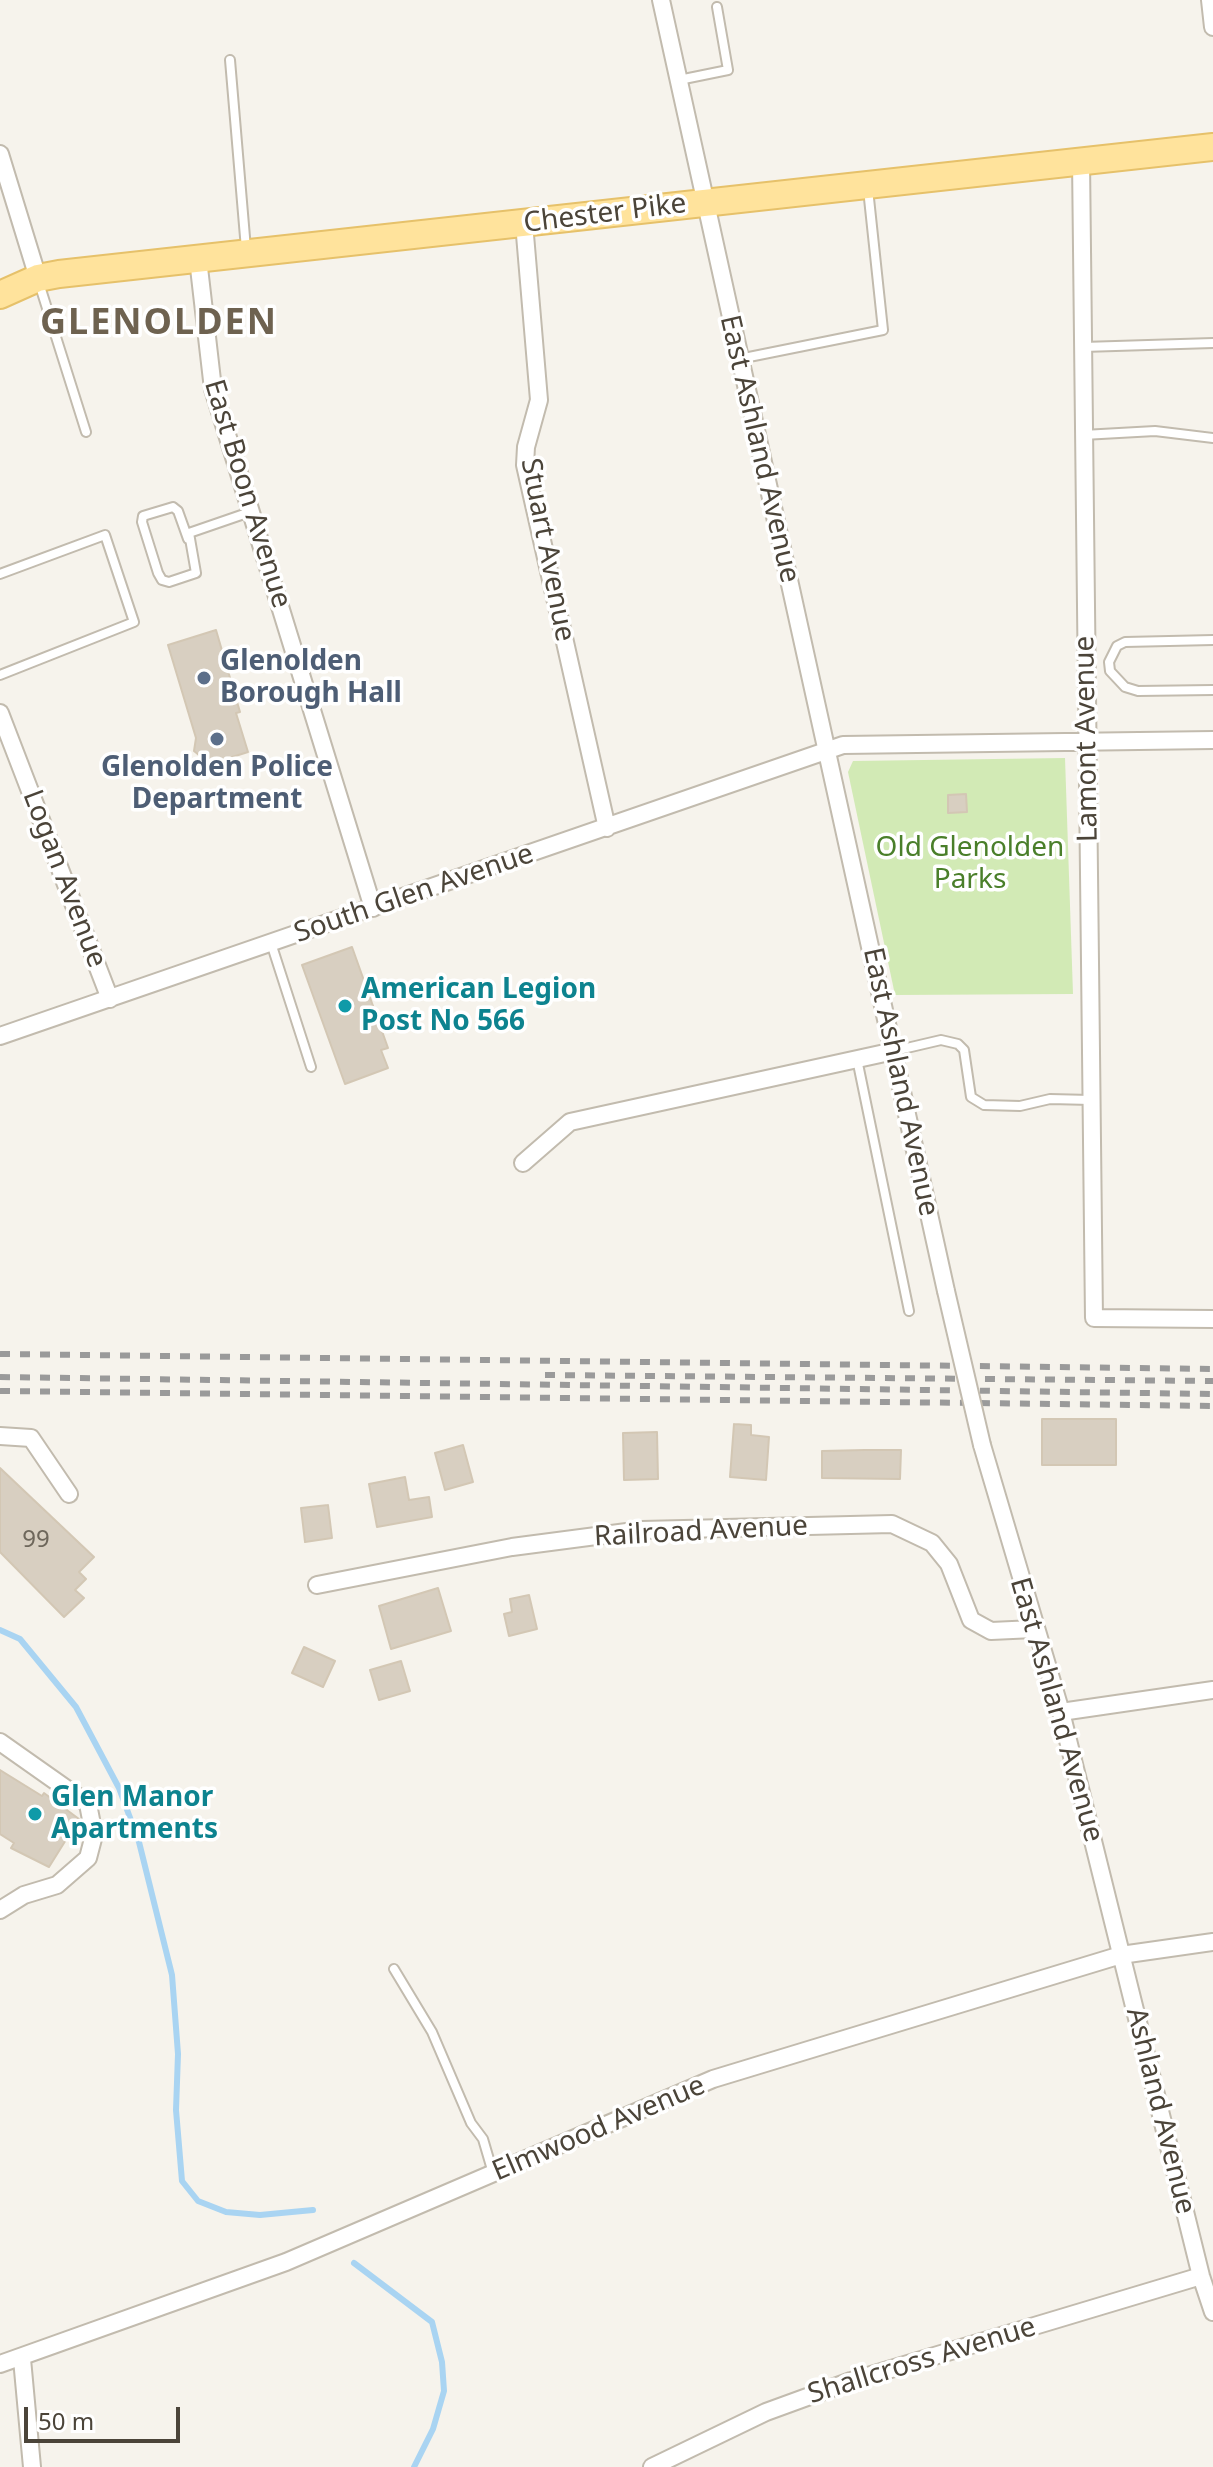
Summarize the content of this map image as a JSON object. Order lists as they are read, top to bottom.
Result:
{
  "streets": {
    "main road": ["Chester Pike"],
    "street": [
      "East Ashland Avenue",
      "East Boon Avenue",
      "Stuart Avenue",
      "Lamont Avenue",
      "Logan Avenue",
      "South Glen Avenue",
      "Railroad Avenue",
      "Ashland Avenue",
      "Elmwood Avenue",
      "Shallcross Avenue"
    ]
  },
  "crossings": [
    ["Chester Pike", "East Ashland Avenue"],
    ["Chester Pike", "East Boon Avenue"],
    ["Chester Pike", "Stuart Avenue"],
    ["Chester Pike", "Lamont Avenue"],
    ["East Ashland Avenue", "South Glen Avenue"],
    ["East Ashland Avenue", "Railroad Avenue"],
    ["East Ashland Avenue", "Ashland Avenue"],
    ["East Ashland Avenue", "Elmwood Avenue"],
    ["East Boon Avenue", "South Glen Avenue"],
    ["Stuart Avenue", "South Glen Avenue"],
    ["Lamont Avenue", "South Glen Avenue"],
    ["Logan Avenue", "South Glen Avenue"],
    ["Ashland Avenue", "Elmwood Avenue"],
    ["Ashland Avenue", "Shallcross Avenue"]
  ],
  "districts": ["GLENOLDEN"],
  "parks": ["Old Glenolden Parks"],
  "places": [
    "Glenolden Borough Hall",
    "Glenolden Police Department",
    "American Legion Post No 566",
    "Glen Manor Apartments"
  ],
  "house_numbers": ["99"],
  "scale_bar": "50 m"
}
